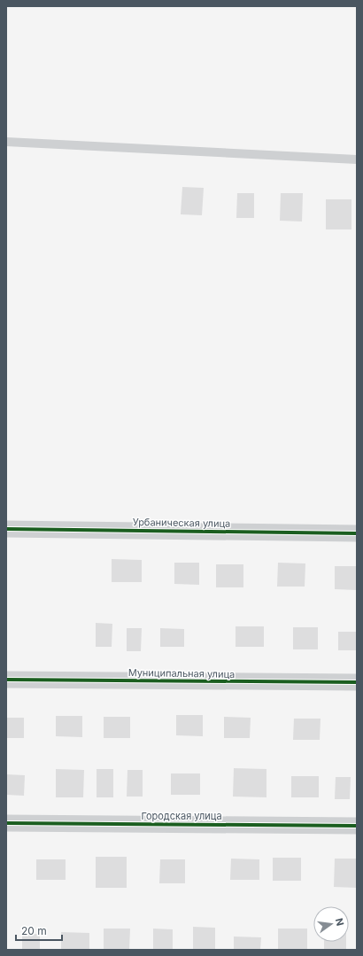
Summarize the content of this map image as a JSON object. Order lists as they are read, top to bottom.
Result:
{
  "streets": {
    "street": ["Урбаническая улица", "Муниципальная улица", "Городская улица"]
  },
  "scale_bar": "20 m",
  "north": "right"
}
